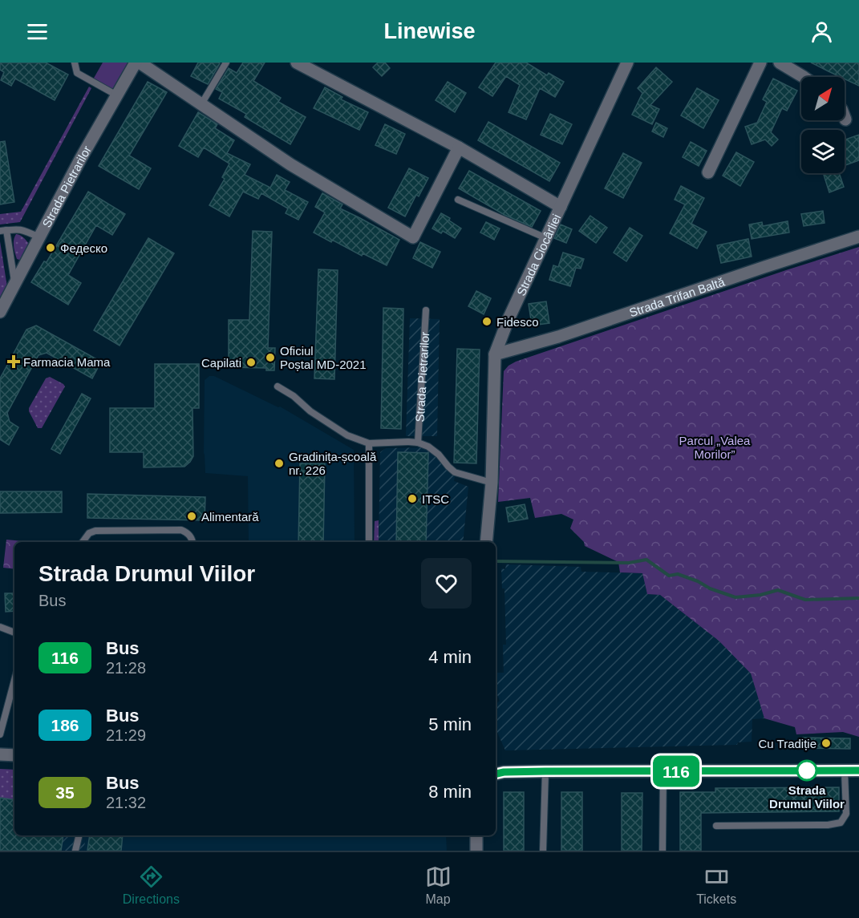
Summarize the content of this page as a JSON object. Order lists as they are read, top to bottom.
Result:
{
  "streets": {
    "street": ["Strada Pietrarilor", "Strada Ciocârliei", "Strada Trifan Baltă"]
  },
  "crossings": [
    ["Strada Ciocârliei", "Strada Trifan Baltă"]
  ],
  "parks": ["Parcul „Valea Morilor”"],
  "places": {
    "other": [
      "Федеско",
      "Fidesco",
      "Oficiul Poștal MD-2021",
      "Capilati",
      "Gradinița-școală nr. 226",
      "ITSC",
      "Alimentară",
      "Cu Tradiție",
      "Strada Drumul Viilor"
    ],
    "health": ["Farmacia Mama"]
  },
  "lines": ["bus line 116"],
  "north": "top right",
  "page": {
    "header": "Linewise",
    "on_map": "116",
    "heading": ["Strada Drumul Viilor", "Bus"],
    "list": [
      {
        "mark": "116",
        "name": "Bus",
        "note": "21:28",
        "value": "4 min"
      },
      {
        "mark": "186",
        "name": "Bus",
        "note": "21:29",
        "value": "5 min"
      },
      {
        "mark": "35",
        "name": "Bus",
        "note": "21:32",
        "value": "8 min"
      }
    ],
    "tabs": ["Directions", "Map", "Tickets"]
  }
}
